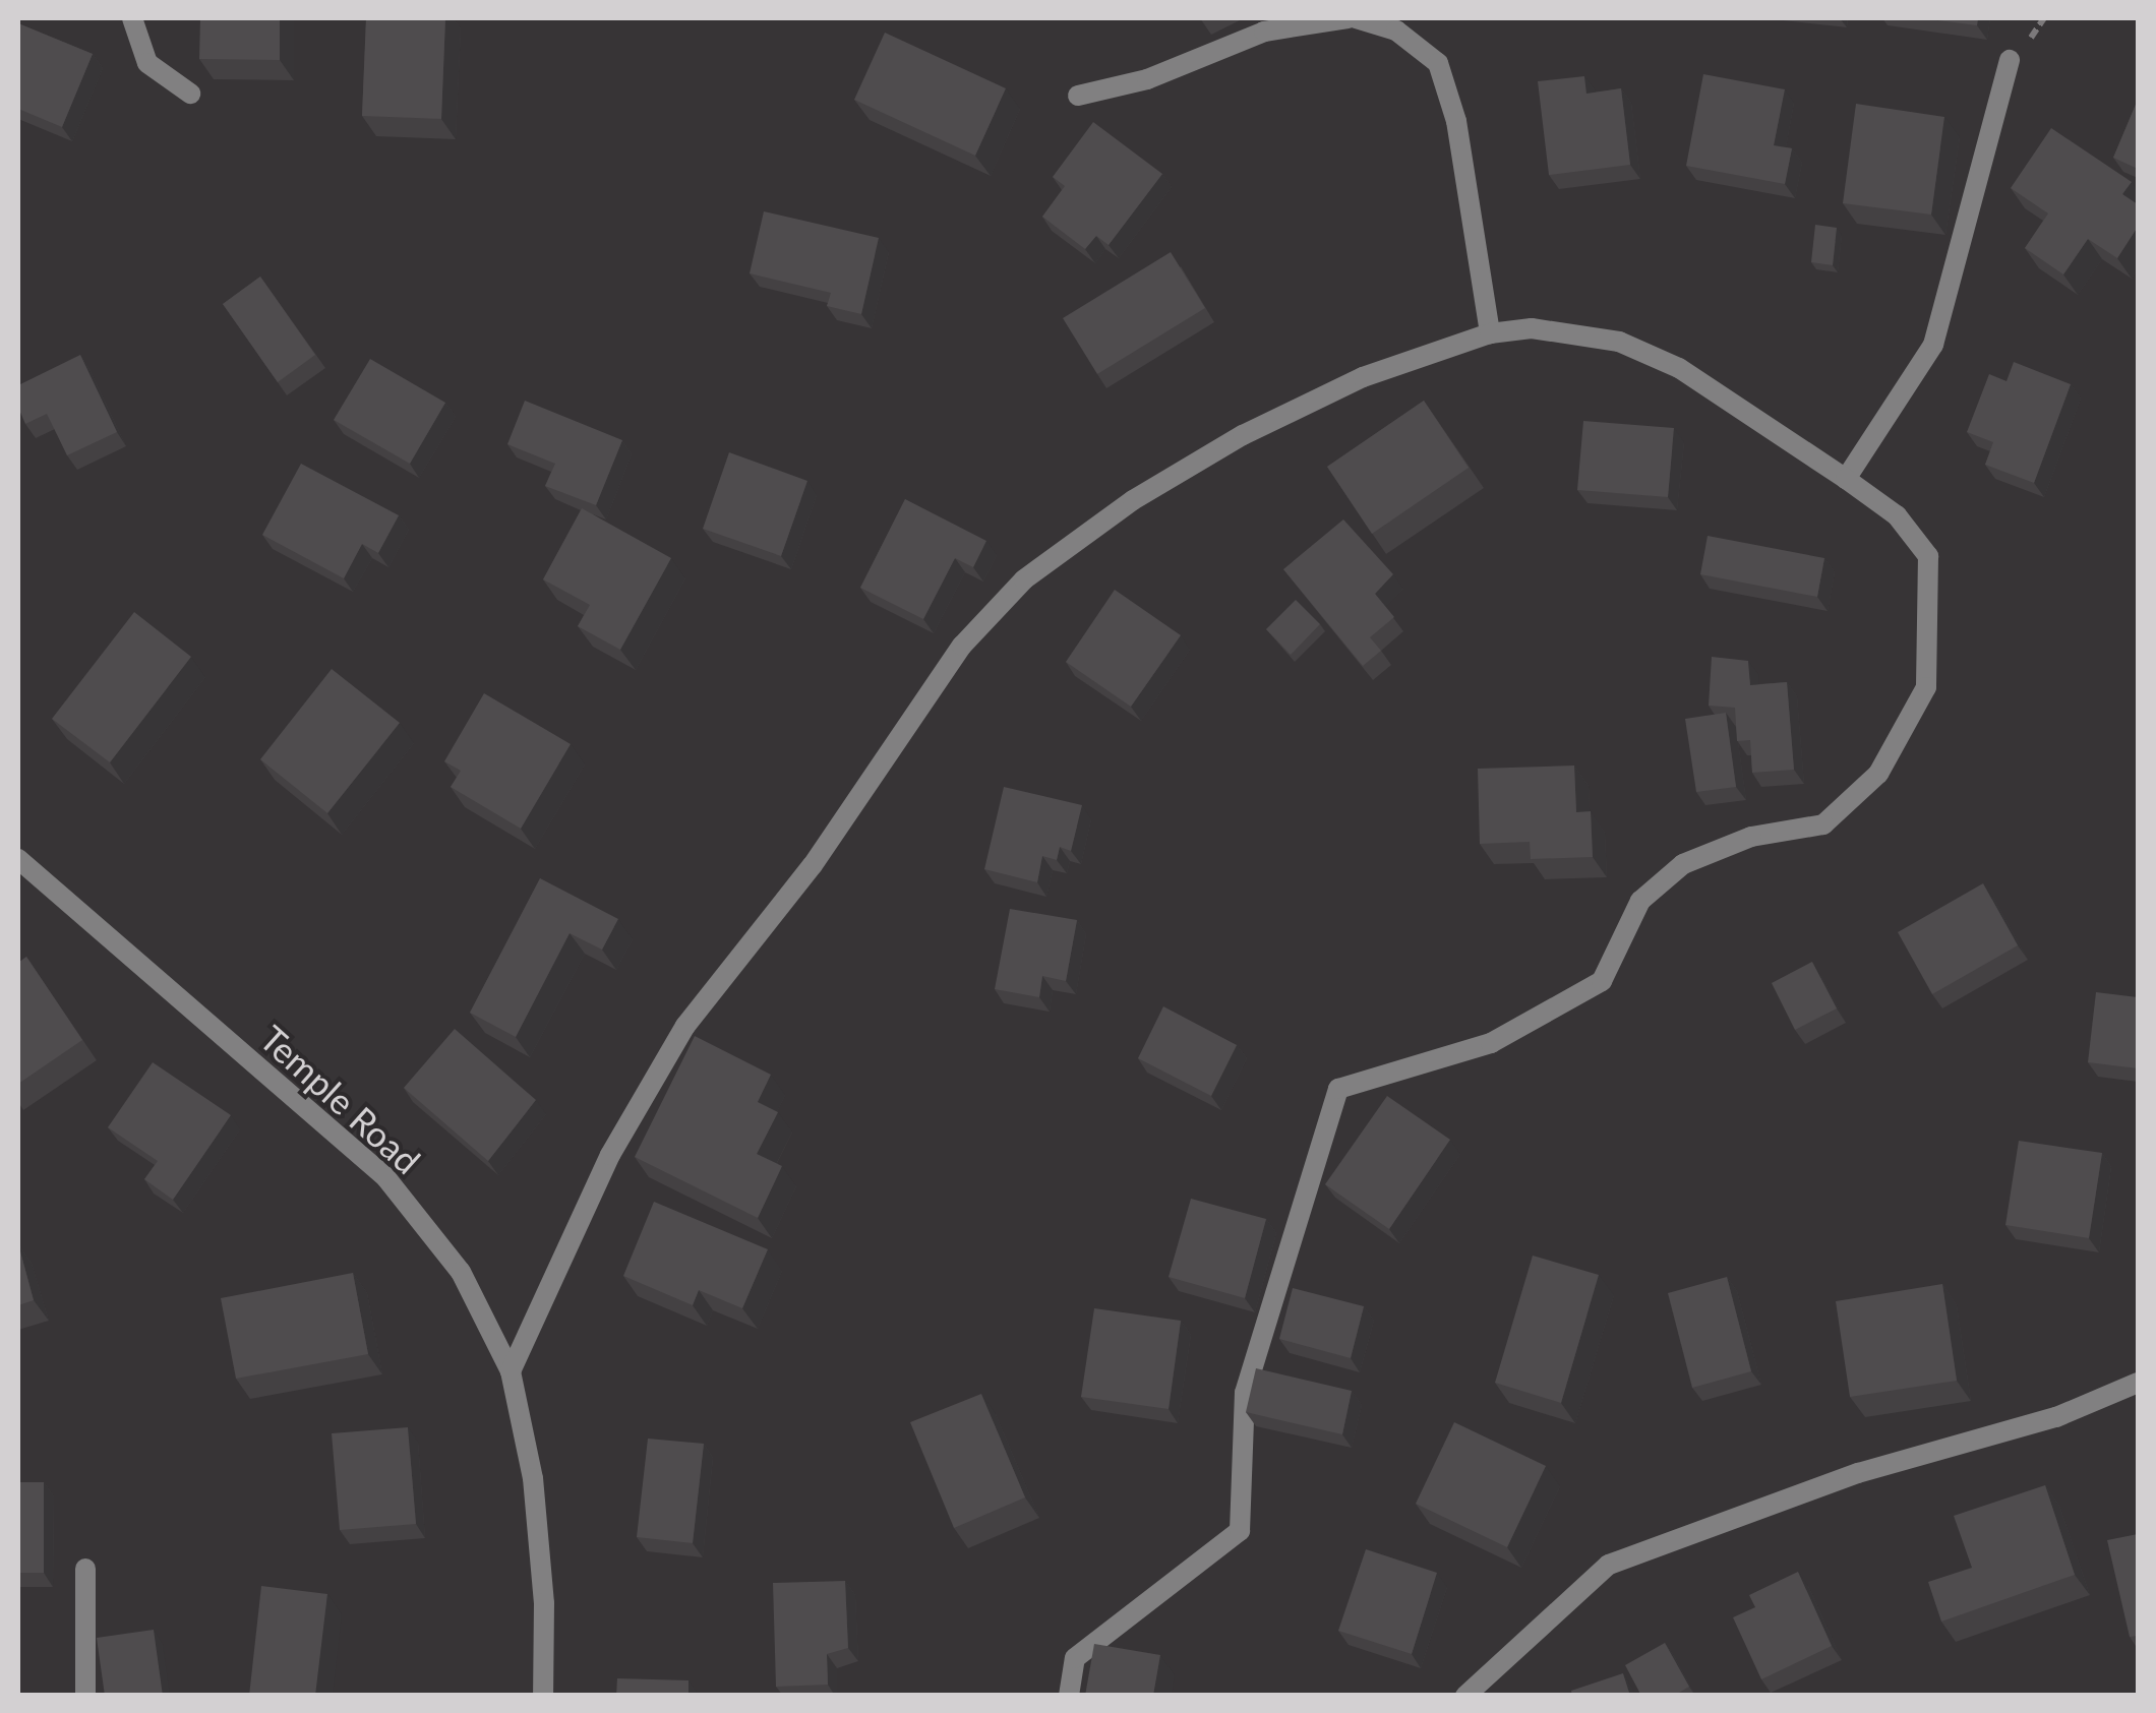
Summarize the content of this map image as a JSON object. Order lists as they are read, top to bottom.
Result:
{
  "streets": {
    "street": ["Temple Road"]
  }
}
